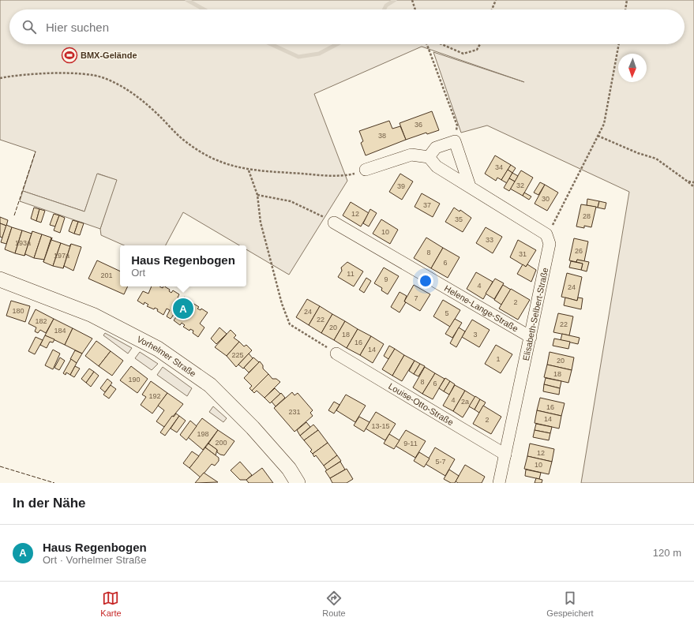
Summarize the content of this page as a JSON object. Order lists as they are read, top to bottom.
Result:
{
  "streets": {
    "street": [
      "Helene-Lange-Straße",
      "Elisabeth-Selbert-Straße",
      "Vorhelmer Straße",
      "Louise-Otto-Straße"
    ]
  },
  "crossings": [
    ["Helene-Lange-Straße", "Elisabeth-Selbert-Straße"],
    ["Elisabeth-Selbert-Straße", "Louise-Otto-Straße"]
  ],
  "places": {
    "sports": ["BMX-Gelände"]
  },
  "house_numbers": [
    "36",
    "38",
    "34",
    "32",
    "39",
    "30",
    "37",
    "12",
    "28",
    "35",
    "10",
    "33",
    "193a",
    "26",
    "8",
    "31",
    "197a",
    "6",
    "11",
    "201",
    "9",
    "4",
    "24",
    "7",
    "2",
    "180",
    "24",
    "5",
    "22",
    "182",
    "22",
    "20",
    "184",
    "18",
    "3",
    "16",
    "14",
    "225",
    "1",
    "20",
    "18",
    "190",
    "8",
    "6",
    "192",
    "4",
    "2a",
    "16",
    "231",
    "14",
    "2",
    "13-15",
    "198",
    "200",
    "9-11",
    "12",
    "5-7",
    "10"
  ],
  "north": "bottom",
  "page": {
    "search": "Hier suchen",
    "popup": ["Haus Regenbogen", "Ort"],
    "pins": "A",
    "heading": "In der Nähe",
    "list": [
      {
        "mark": "A",
        "name": "Haus Regenbogen",
        "note": "Ort · Vorhelmer Straße",
        "value": "120 m"
      }
    ],
    "nav": ["Karte", "Route", "Gespeichert"]
  }
}
